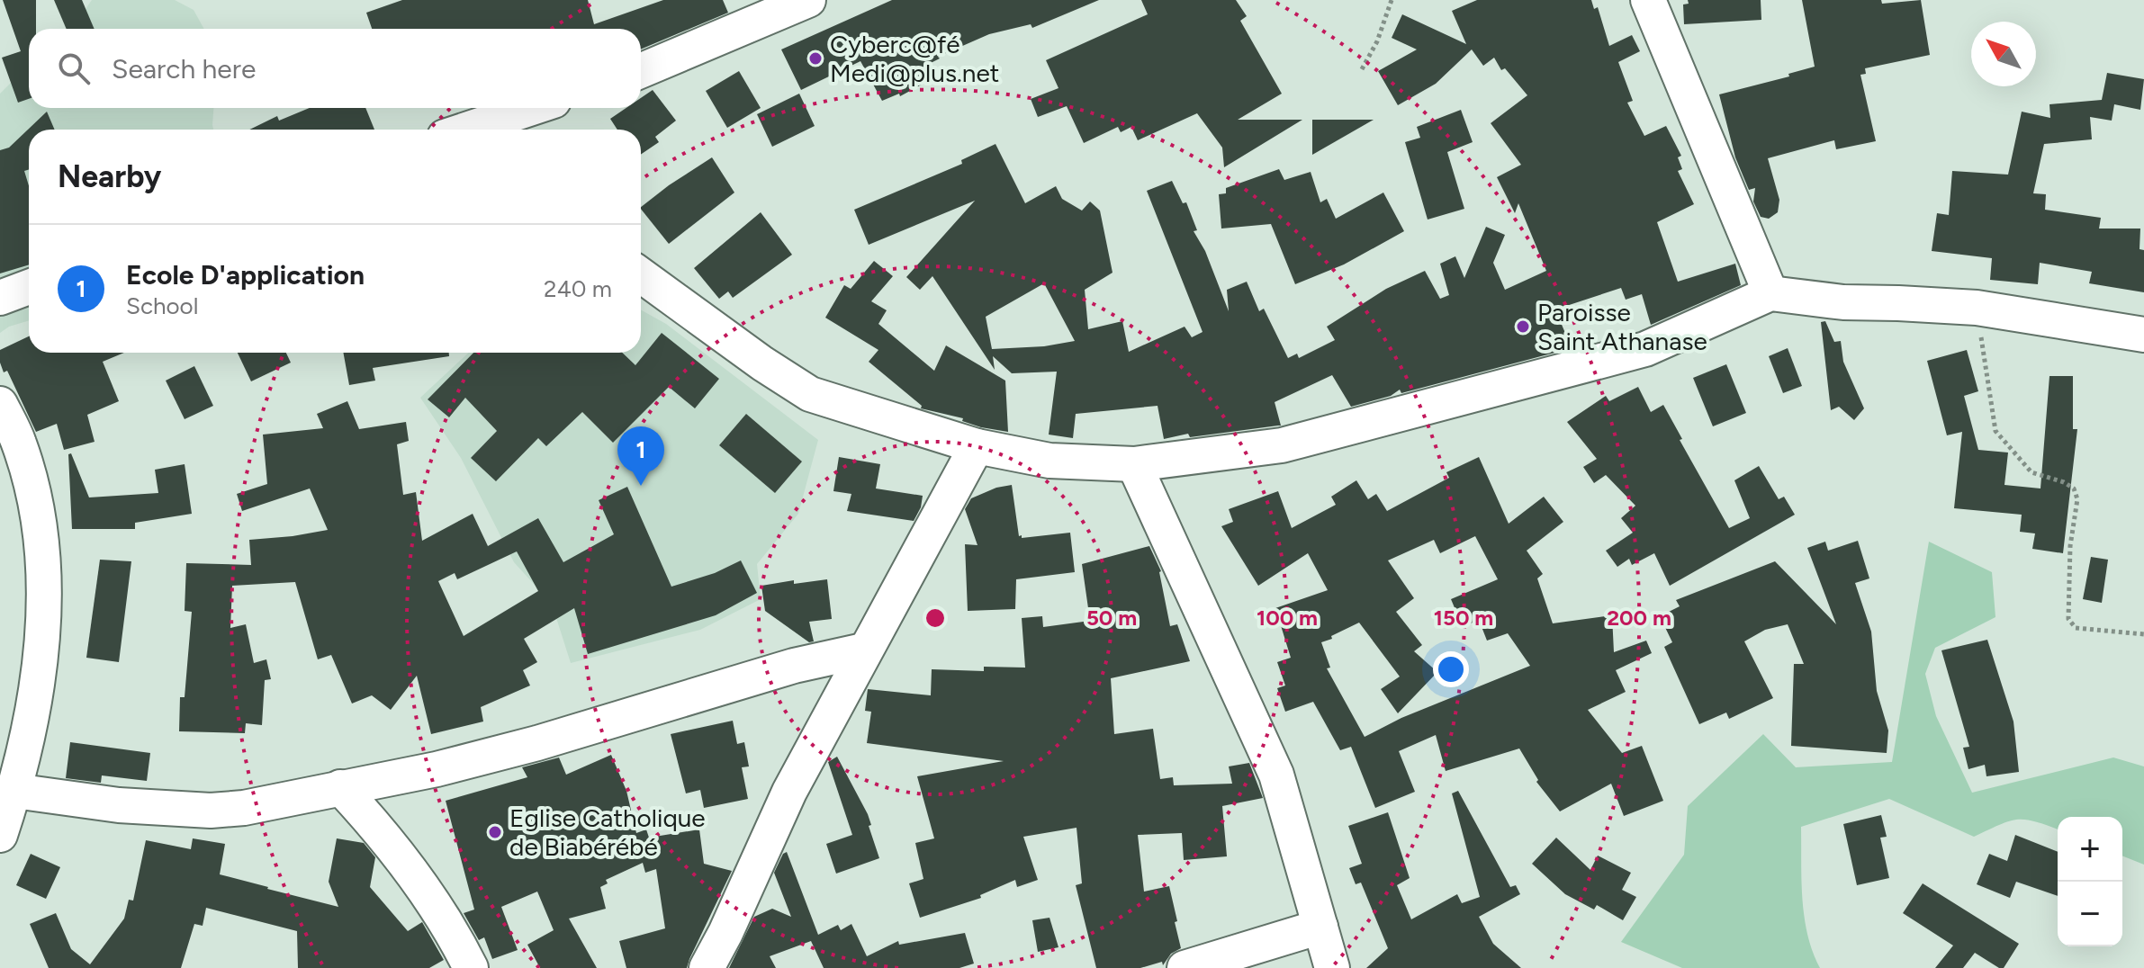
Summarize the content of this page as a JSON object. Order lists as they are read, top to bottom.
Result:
{
  "places": ["Cyberc@fé Medi@plus.net", "Paroisse Saint Athanase", "Eglise Catholique de Biabérébé"],
  "north": "top left",
  "page": {
    "search": "Search here",
    "heading": "Nearby",
    "list": [
      {
        "mark": "1",
        "name": "Ecole D'application",
        "note": "School",
        "value": "240 m"
      }
    ],
    "pins": "1",
    "map_buttons": ["+", "−"]
  },
  "rings": [
    "50 m",
    "100 m",
    "150 m",
    "200 m"
  ]
}
